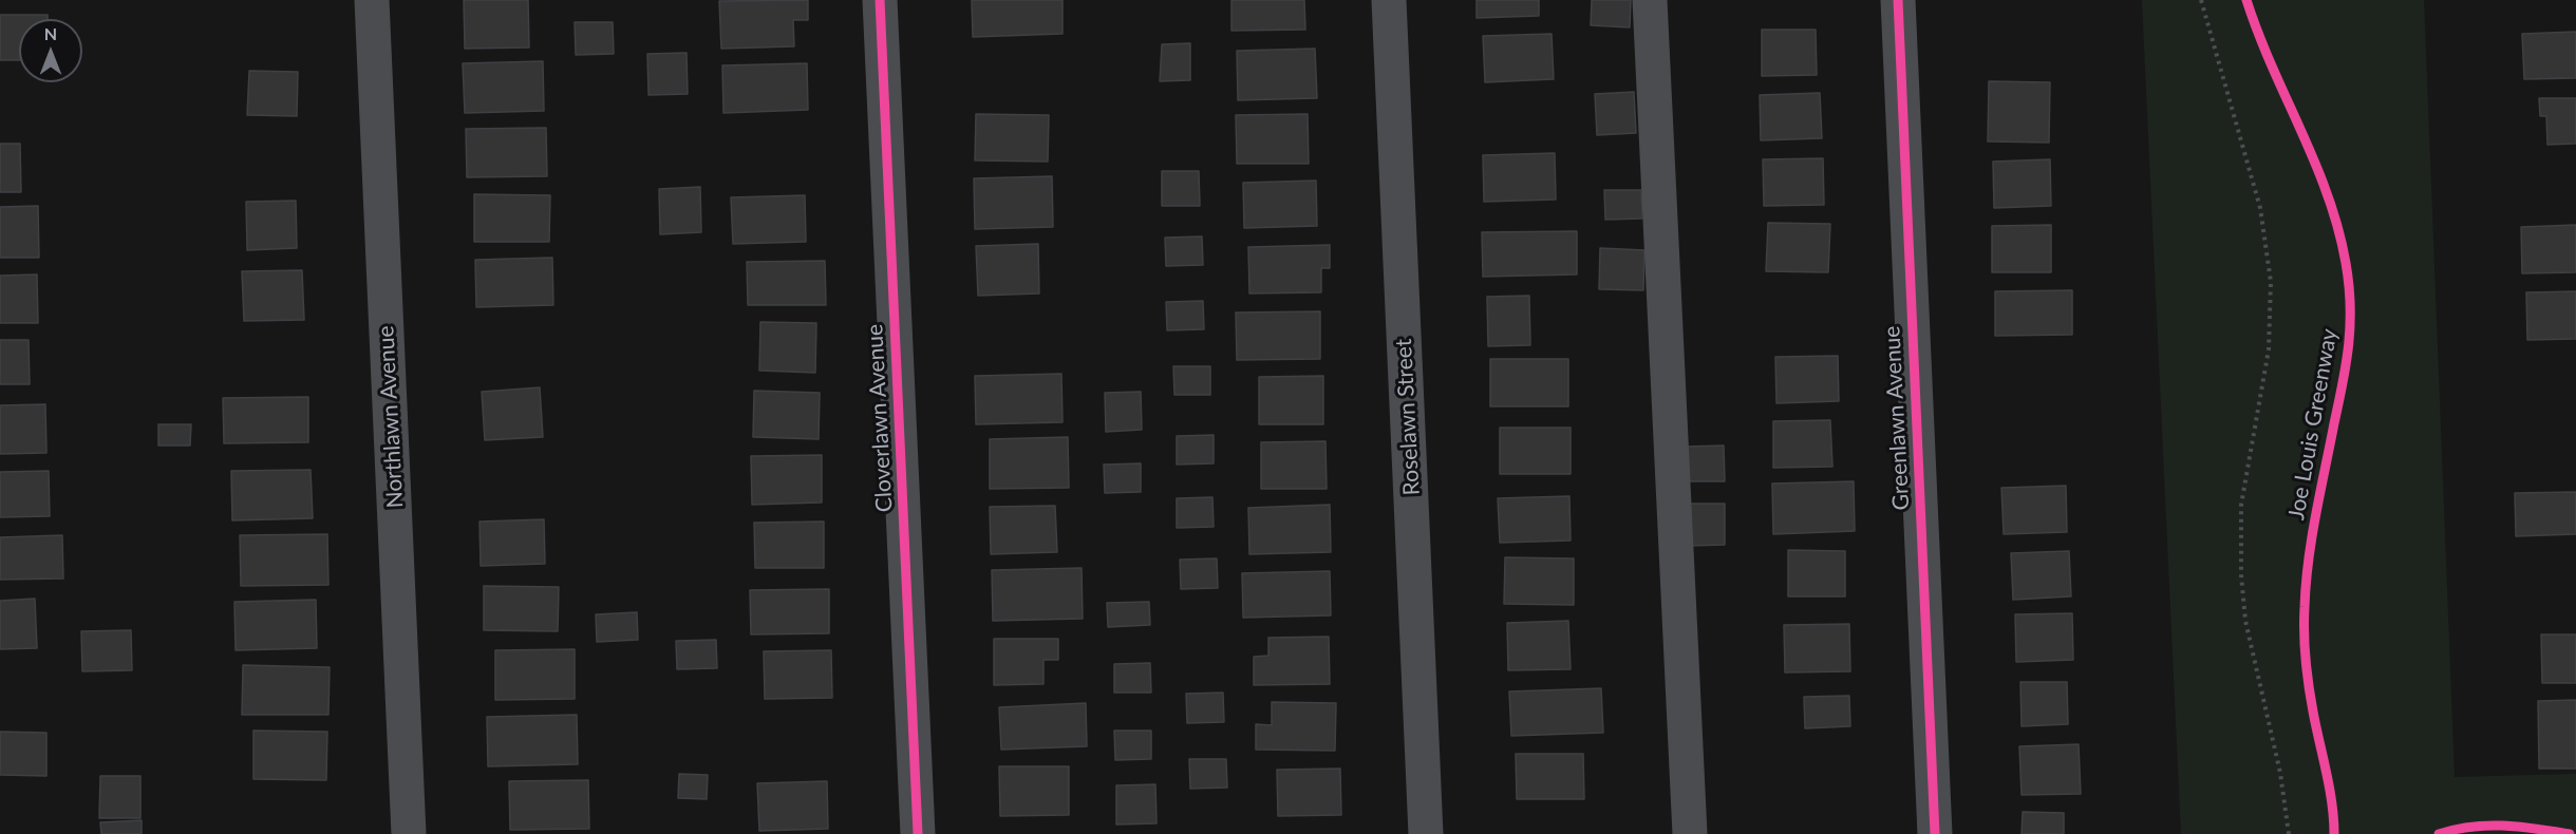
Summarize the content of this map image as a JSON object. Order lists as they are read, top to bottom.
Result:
{
  "streets": {
    "street": [
      "Northlawn Avenue",
      "Roselawn Street",
      "Cloverlawn Avenue",
      "Greenlawn Avenue"
    ],
    "cycle path": ["Joe Louis Greenway"]
  },
  "north": "top"
}
